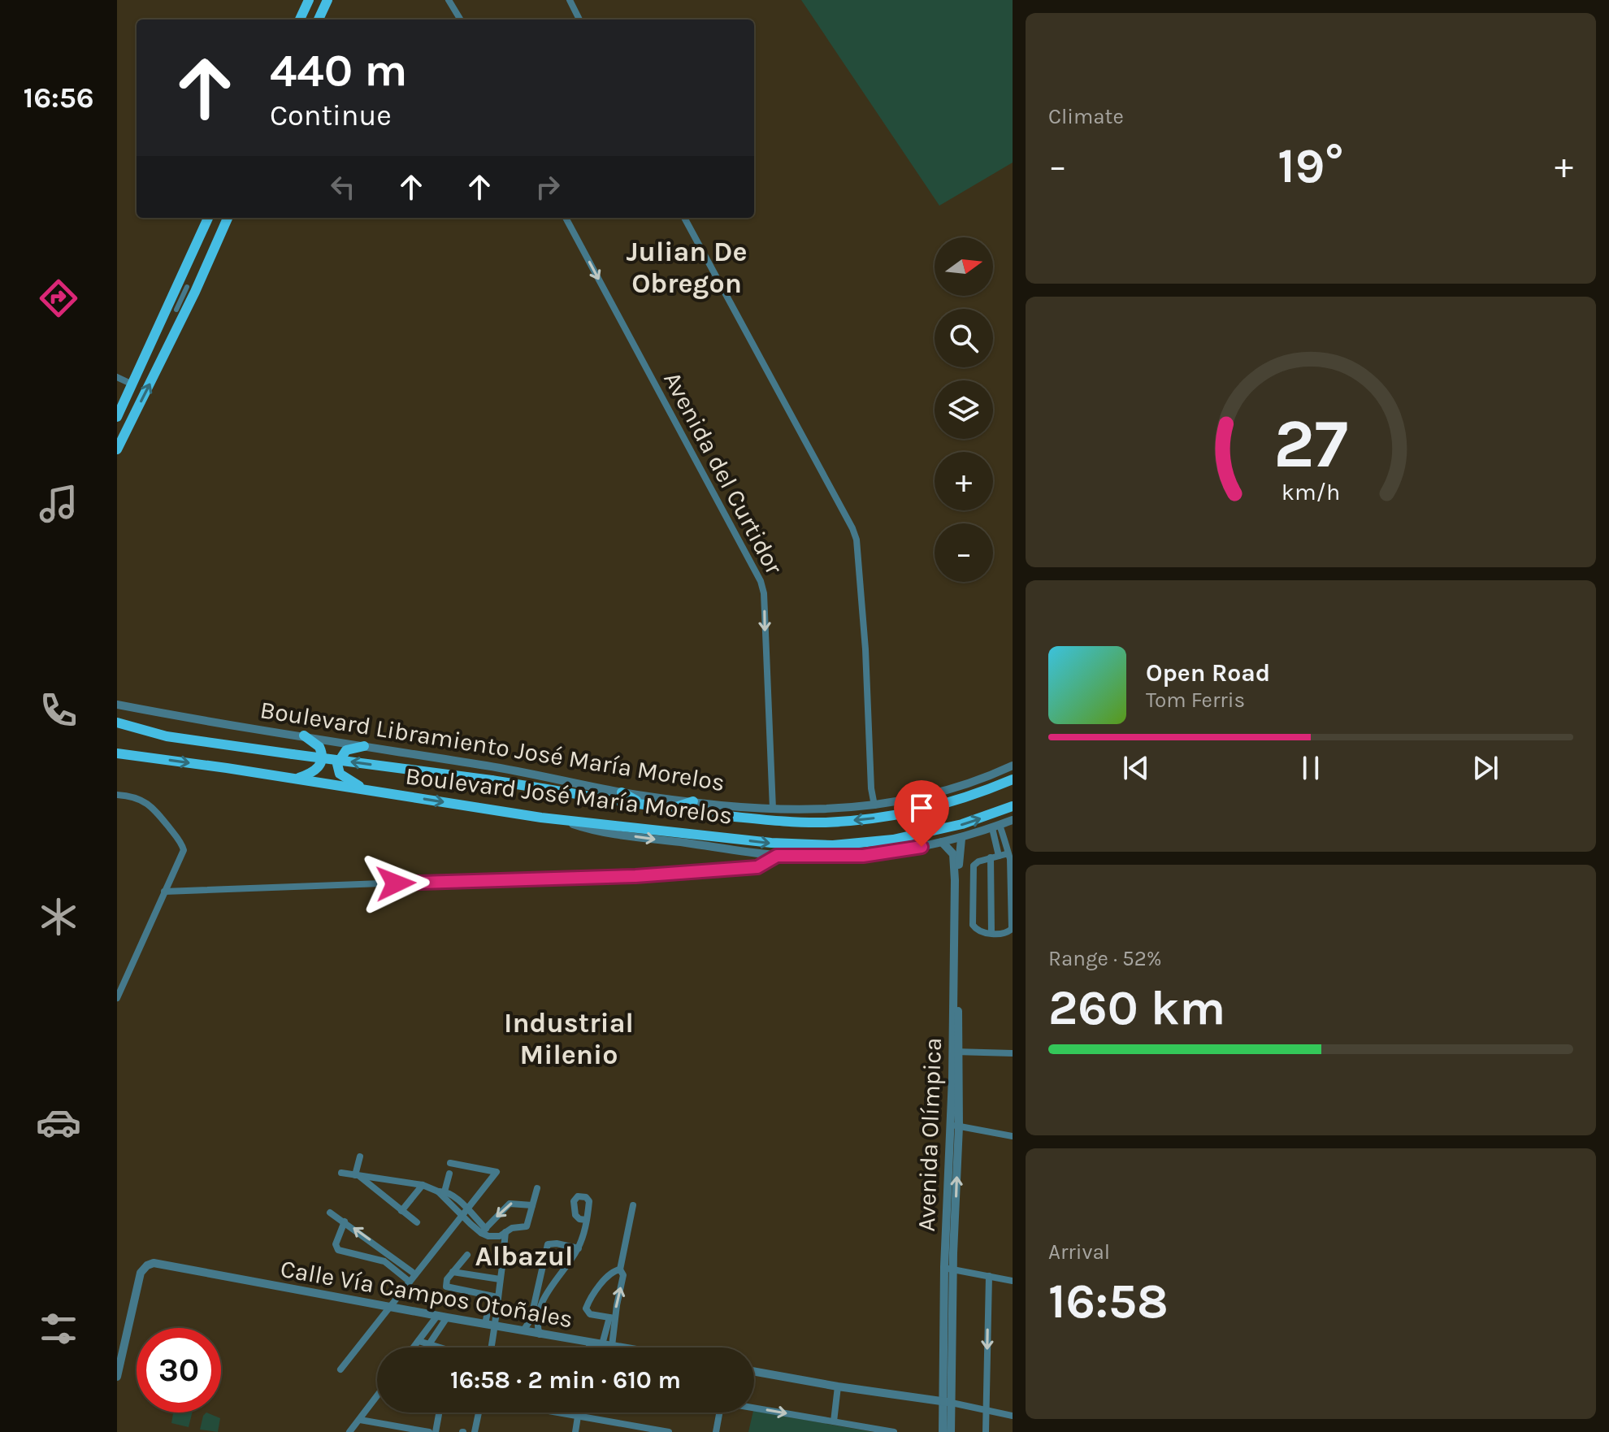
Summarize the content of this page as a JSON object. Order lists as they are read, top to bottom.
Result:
{
  "streets": {
    "main road": ["Boulevard José María Morelos"],
    "street": [
      "Avenida del Curtidor",
      "Boulevard Libramiento José María Morelos",
      "Avenida Olímpica",
      "Calle Vía Campos Otoñales"
    ]
  },
  "crossings": [
    ["Avenida del Curtidor", "Boulevard Libramiento José María Morelos"]
  ],
  "one_way": ["Avenida del Curtidor"],
  "districts": ["Julian De Obregon", "Industrial Milenio", "Albazul"],
  "north": "right",
  "page": {
    "tabs": "16:56",
    "tile": [
      "Climate",
      ["Range · 52%", "260 km"],
      ["Arrival", "16:58"]
    ],
    "turn": ["440 m", "Continue"],
    "heat": ["−", "19°", "+"],
    "map_buttons": ["+", "−"],
    "song": ["Open Road", "Tom Ferris"],
    "limit": "30",
    "trip": "16:58 · 2 min · 610 m",
    "gauge": ["27", "km/h"]
  }
}
